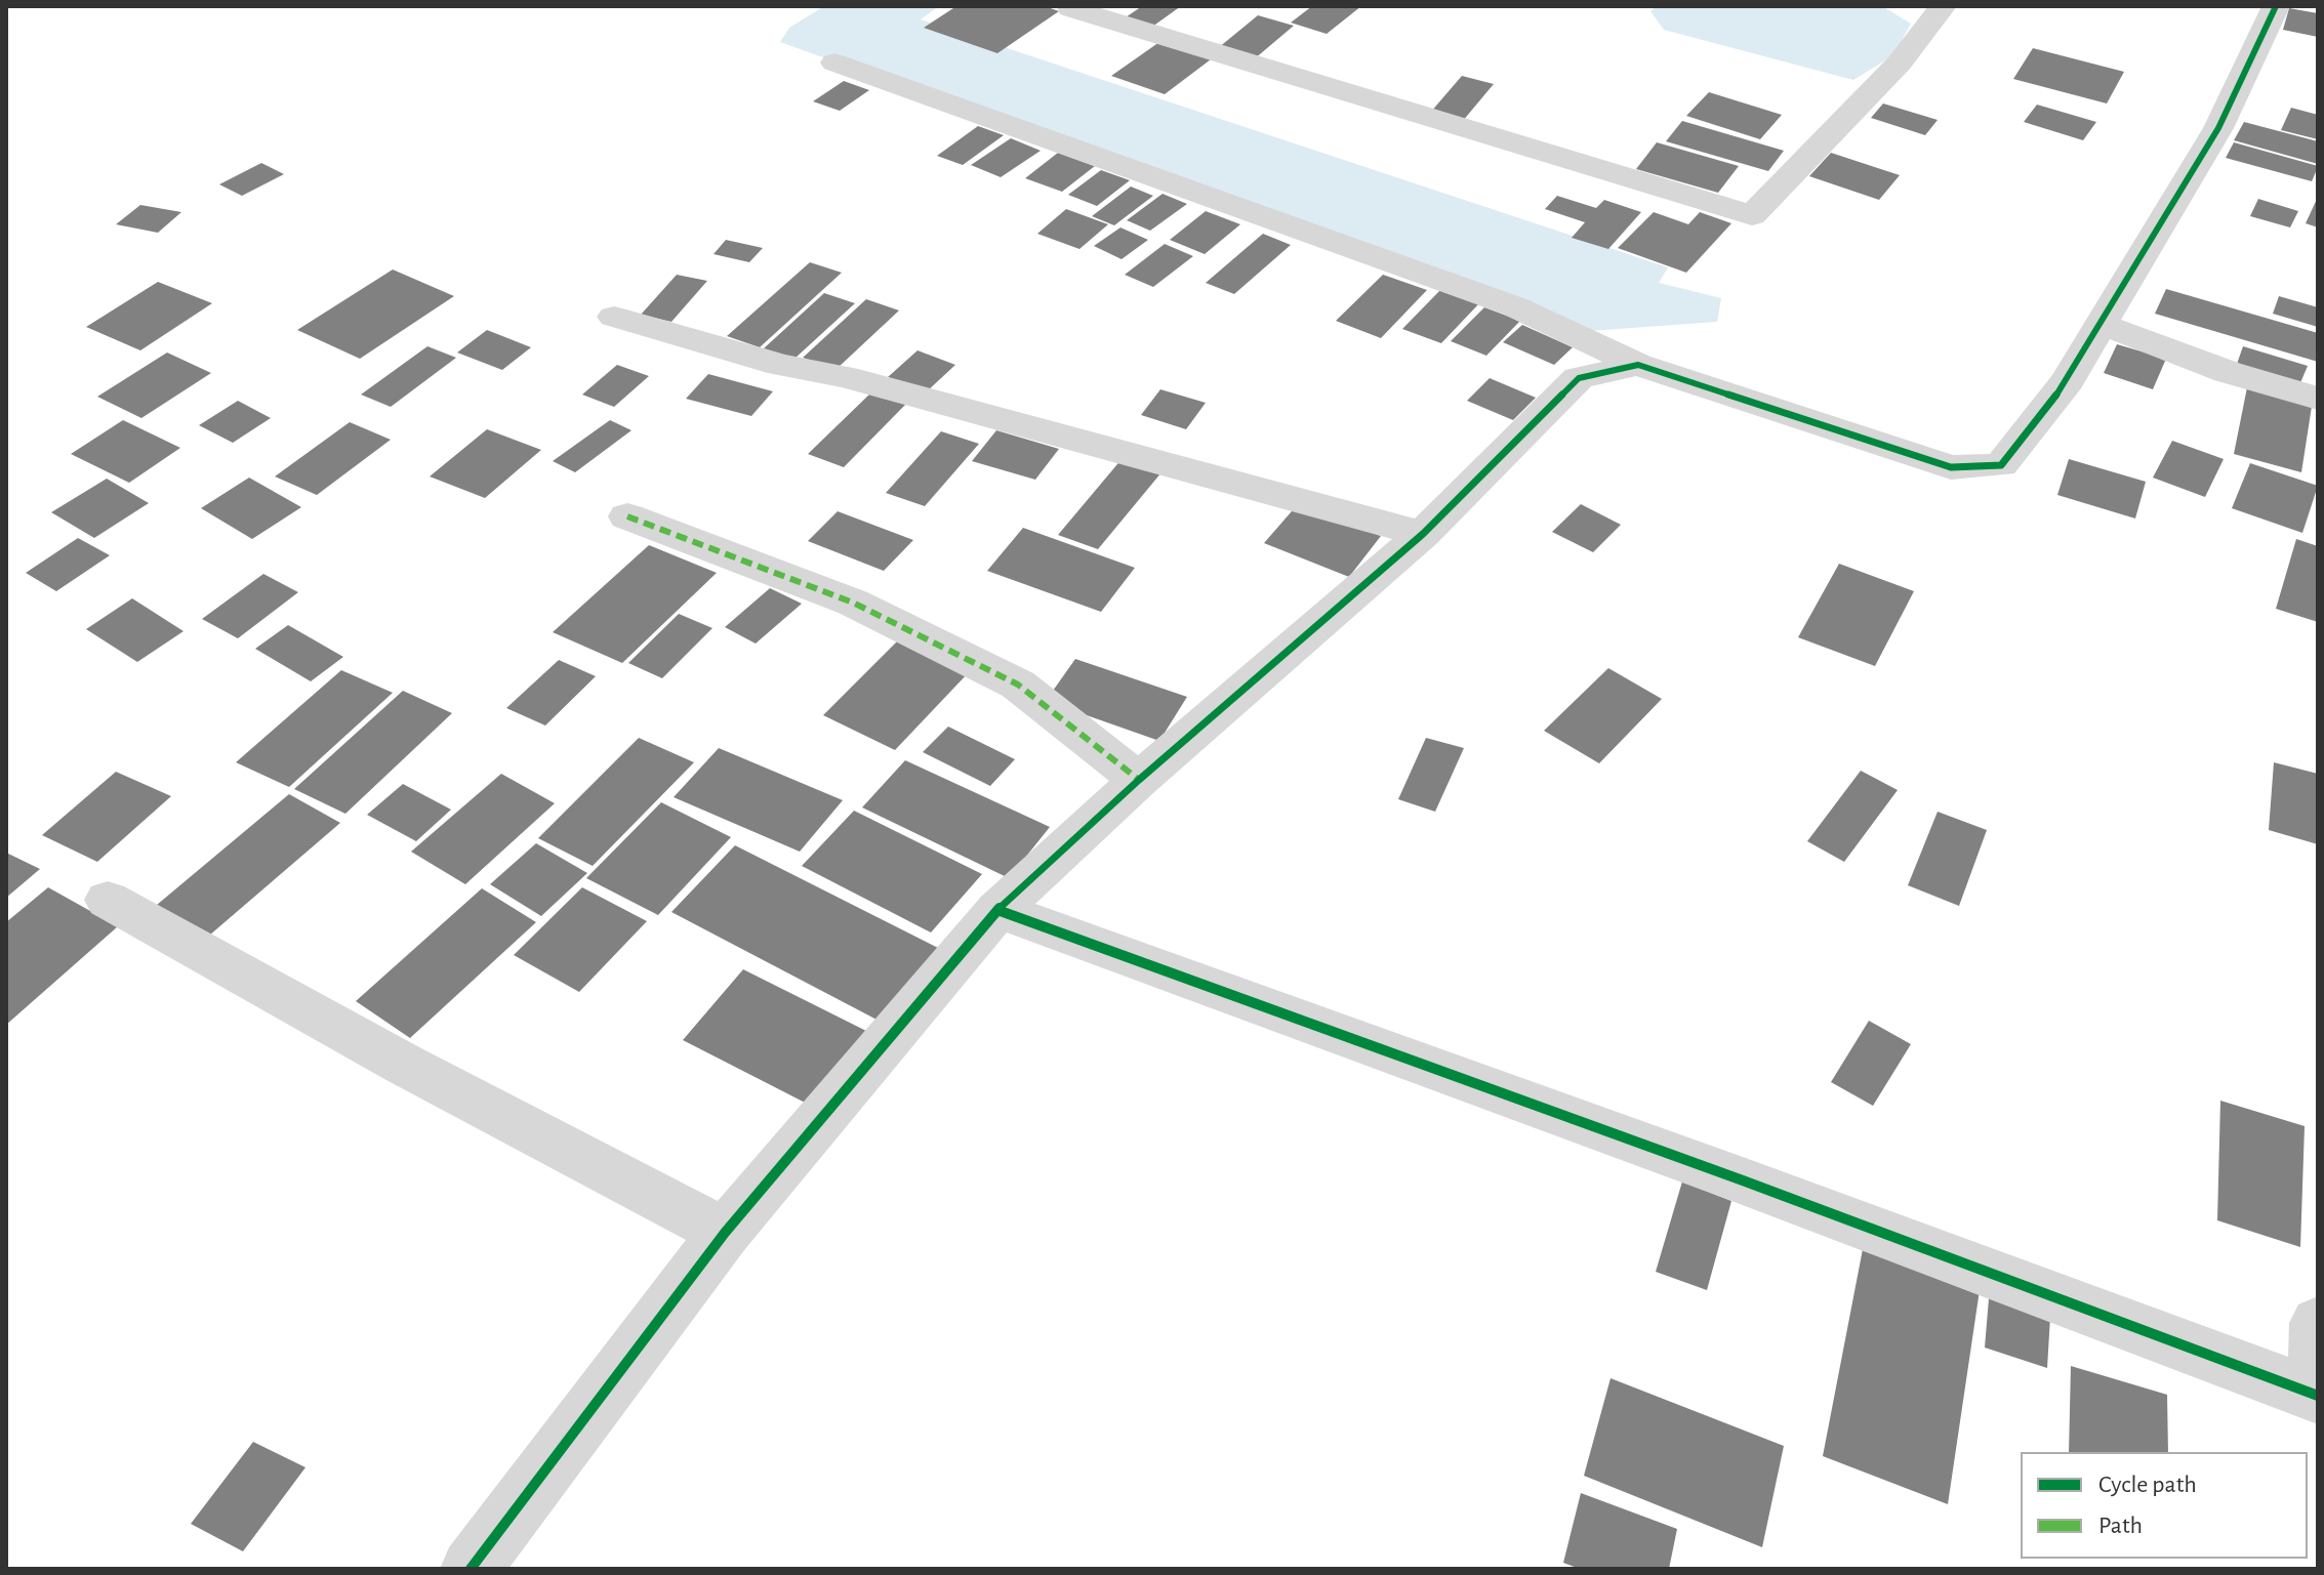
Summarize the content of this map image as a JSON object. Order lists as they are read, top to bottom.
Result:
{
  "legend": ["Cycle path", "Path"]
}
